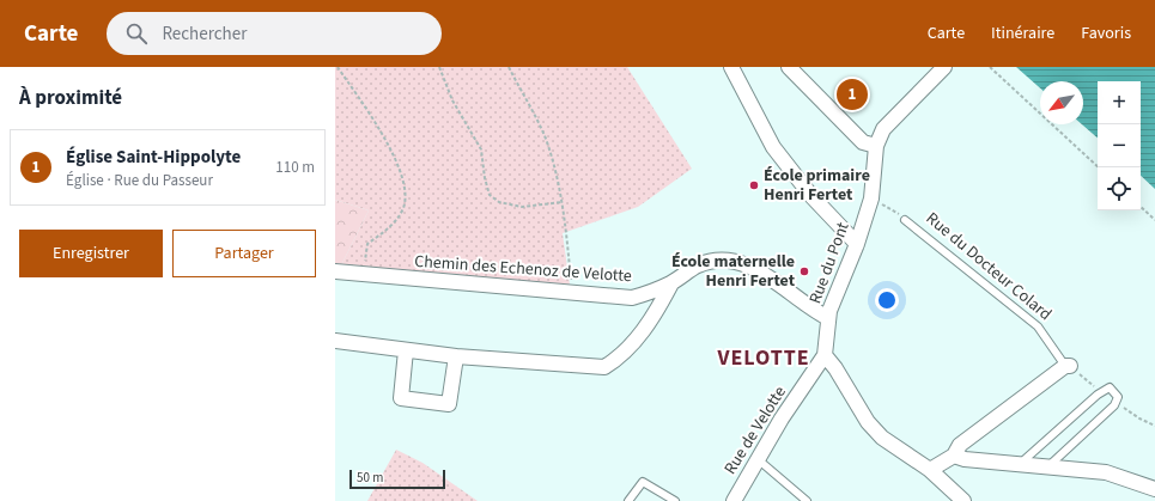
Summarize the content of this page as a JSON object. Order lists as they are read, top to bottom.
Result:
{
  "streets": {
    "street": [
      "Rue du Pont",
      "Rue du Docteur Colard",
      "Chemin des Echenoz de Velotte",
      "Rue de Velotte"
    ]
  },
  "crossings": [
    ["Rue du Pont", "Chemin des Echenoz de Velotte"],
    ["Rue du Pont", "Rue de Velotte"]
  ],
  "districts": ["VELOTTE"],
  "places": ["École primaire Henri Fertet", "École maternelle Henri Fertet"],
  "scale_bar": "50 m",
  "north": "bottom left",
  "page": {
    "header": "Carte",
    "search": "Rechercher",
    "nav": ["Carte", "Itinéraire", "Favoris"],
    "heading": "À proximité",
    "pins": "1",
    "map_buttons": ["+", "−"],
    "list": [
      {
        "mark": "1",
        "name": "Église Saint-Hippolyte",
        "note": "Église · Rue du Passeur",
        "value": "110 m"
      }
    ],
    "buttons": ["Enregistrer", "Partager"],
    "scale": "50 m"
  }
}
